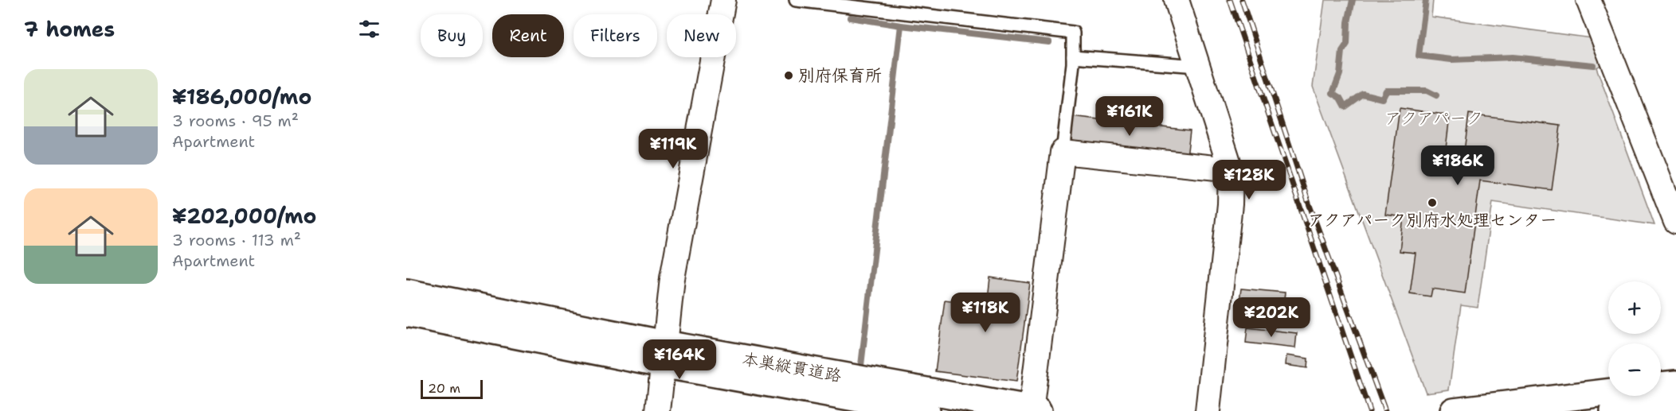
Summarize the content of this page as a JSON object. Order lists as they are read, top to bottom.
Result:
{
  "streets": {
    "main road": ["本巣縦貫道路"]
  },
  "parks": ["アクアパーク"],
  "places": ["別府保育所", "アクアパーク別府水処理センター"],
  "scale_bar": "20 m",
  "page": {
    "heading": "7 homes",
    "chip": [
      "Buy",
      "Rent",
      "Filters",
      "New"
    ],
    "list": [
      {
        "name": "¥186,000/mo",
        "note": "3 rooms · 95 m² · Apartment"
      },
      {
        "name": "¥202,000/mo",
        "note": "3 rooms · 113 m² · Apartment"
      }
    ],
    "price": [
      "¥161K",
      "¥119K",
      "¥186K",
      "¥128K",
      "¥118K",
      "¥202K",
      "¥164K"
    ],
    "map_buttons": ["+", "−"],
    "scale": "20 m"
  }
}
